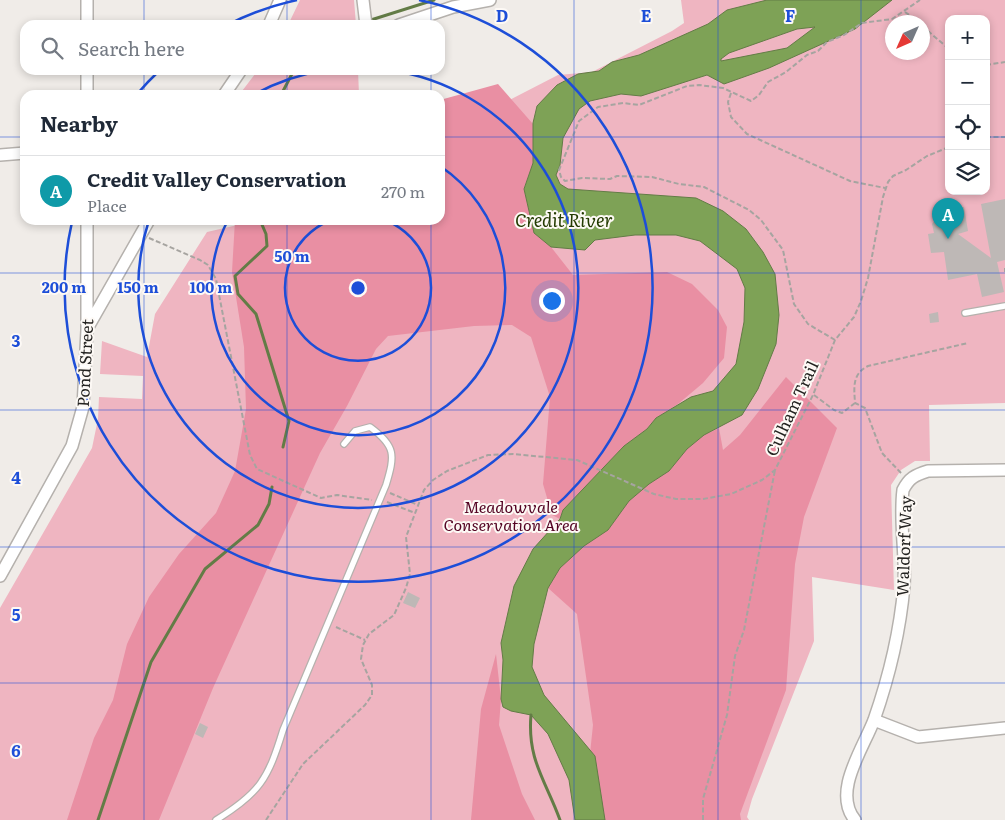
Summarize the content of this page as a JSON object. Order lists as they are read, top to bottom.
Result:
{
  "streets": {
    "street": ["Pond Street", "Waldorf Way"],
    "path": ["Culham Trail"]
  },
  "water": ["Credit River"],
  "parks": ["Meadowvale Conservation Area"],
  "north": "bottom left",
  "page": {
    "map_buttons": ["+", "−"],
    "search": "Search here",
    "heading": "Nearby",
    "list": [
      {
        "mark": "A",
        "name": "Credit Valley Conservation",
        "note": "Place",
        "value": "270 m"
      }
    ],
    "pins": "A"
  },
  "grid": {
    "columns": ["D", "E", "F"],
    "rows": [
      "3",
      "4",
      "5",
      "6"
    ]
  },
  "rings": [
    "50 m",
    "200 m",
    "150 m",
    "100 m"
  ]
}
